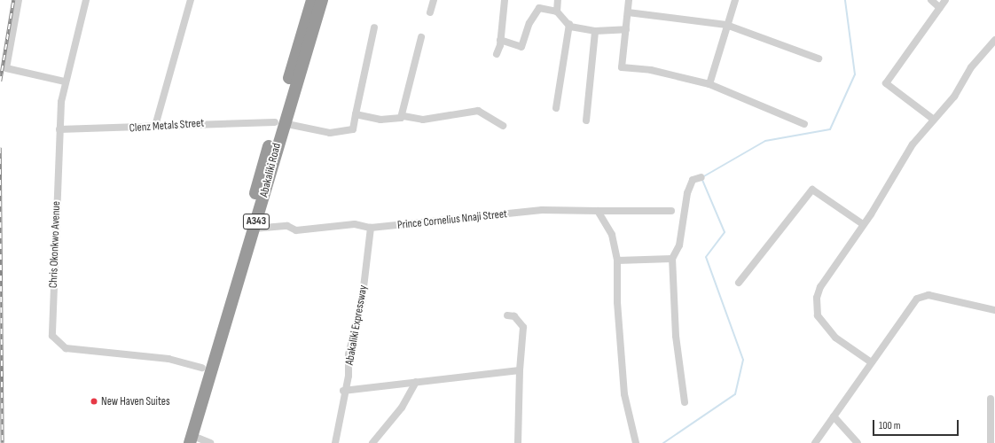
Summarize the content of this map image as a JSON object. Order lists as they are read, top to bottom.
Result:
{
  "streets": {
    "highway": ["Abakaliki Road", "A343"],
    "street": [
      "Clenz Metals Street",
      "Prince Cornelius Nnaji Street",
      "Chris Okonkwo Avenue",
      "Abakaliki Expressway"
    ]
  },
  "crossings": [
    ["Clenz Metals Street", "Abakaliki Road"],
    ["Clenz Metals Street", "Chris Okonkwo Avenue"],
    ["Abakaliki Road", "Prince Cornelius Nnaji Street"],
    ["Abakaliki Road", "Chris Okonkwo Avenue"],
    ["Prince Cornelius Nnaji Street", "Abakaliki Expressway"]
  ],
  "places": ["New Haven Suites"],
  "scale_bar": "100 m"
}
